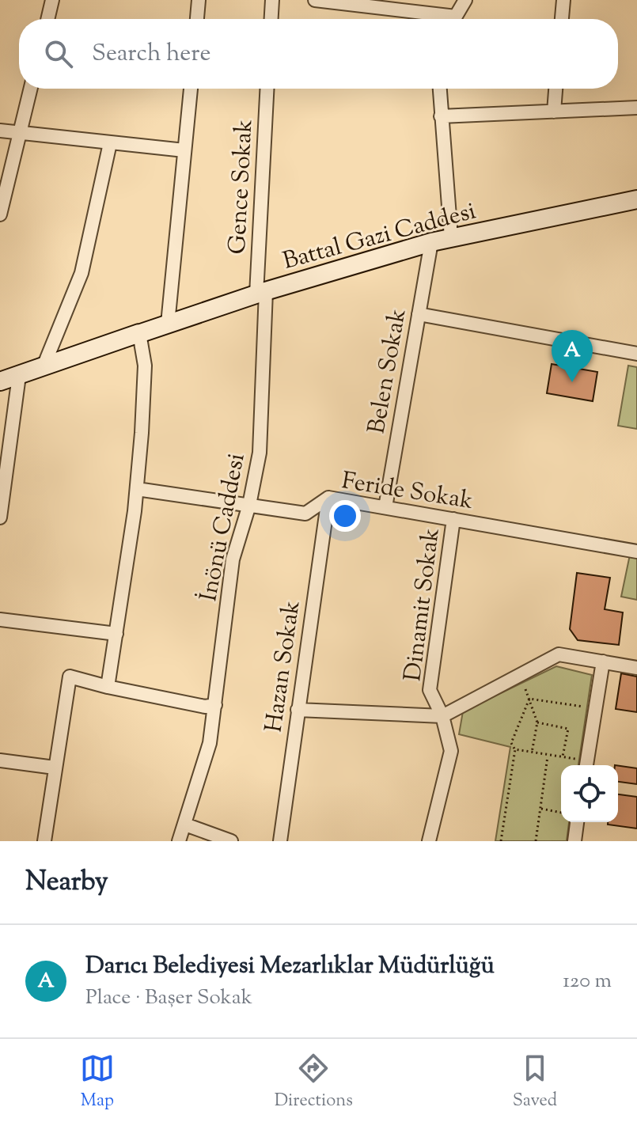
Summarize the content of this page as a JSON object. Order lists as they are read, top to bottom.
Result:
{
  "streets": {
    "street": [
      "Gence Sokak",
      "Battal Gazi Caddesi",
      "Belen Sokak",
      "Feride Sokak",
      "İnönü Caddesi",
      "Dinamit Sokak",
      "Hazan Sokak"
    ]
  },
  "crossings": [
    ["Gence Sokak", "Battal Gazi Caddesi"],
    ["Gence Sokak", "İnönü Caddesi"],
    ["Battal Gazi Caddesi", "Belen Sokak"],
    ["Battal Gazi Caddesi", "İnönü Caddesi"],
    ["Belen Sokak", "Feride Sokak"],
    ["Feride Sokak", "İnönü Caddesi"],
    ["Feride Sokak", "Dinamit Sokak"],
    ["Feride Sokak", "Hazan Sokak"]
  ],
  "page": {
    "search": "Search here",
    "pins": "A",
    "heading": "Nearby",
    "list": [
      {
        "mark": "A",
        "name": "Darıcı Belediyesi Mezarlıklar Müdürlüğü",
        "note": "Place · Başer Sokak",
        "value": "120 m"
      }
    ],
    "nav": ["Map", "Directions", "Saved"]
  }
}
